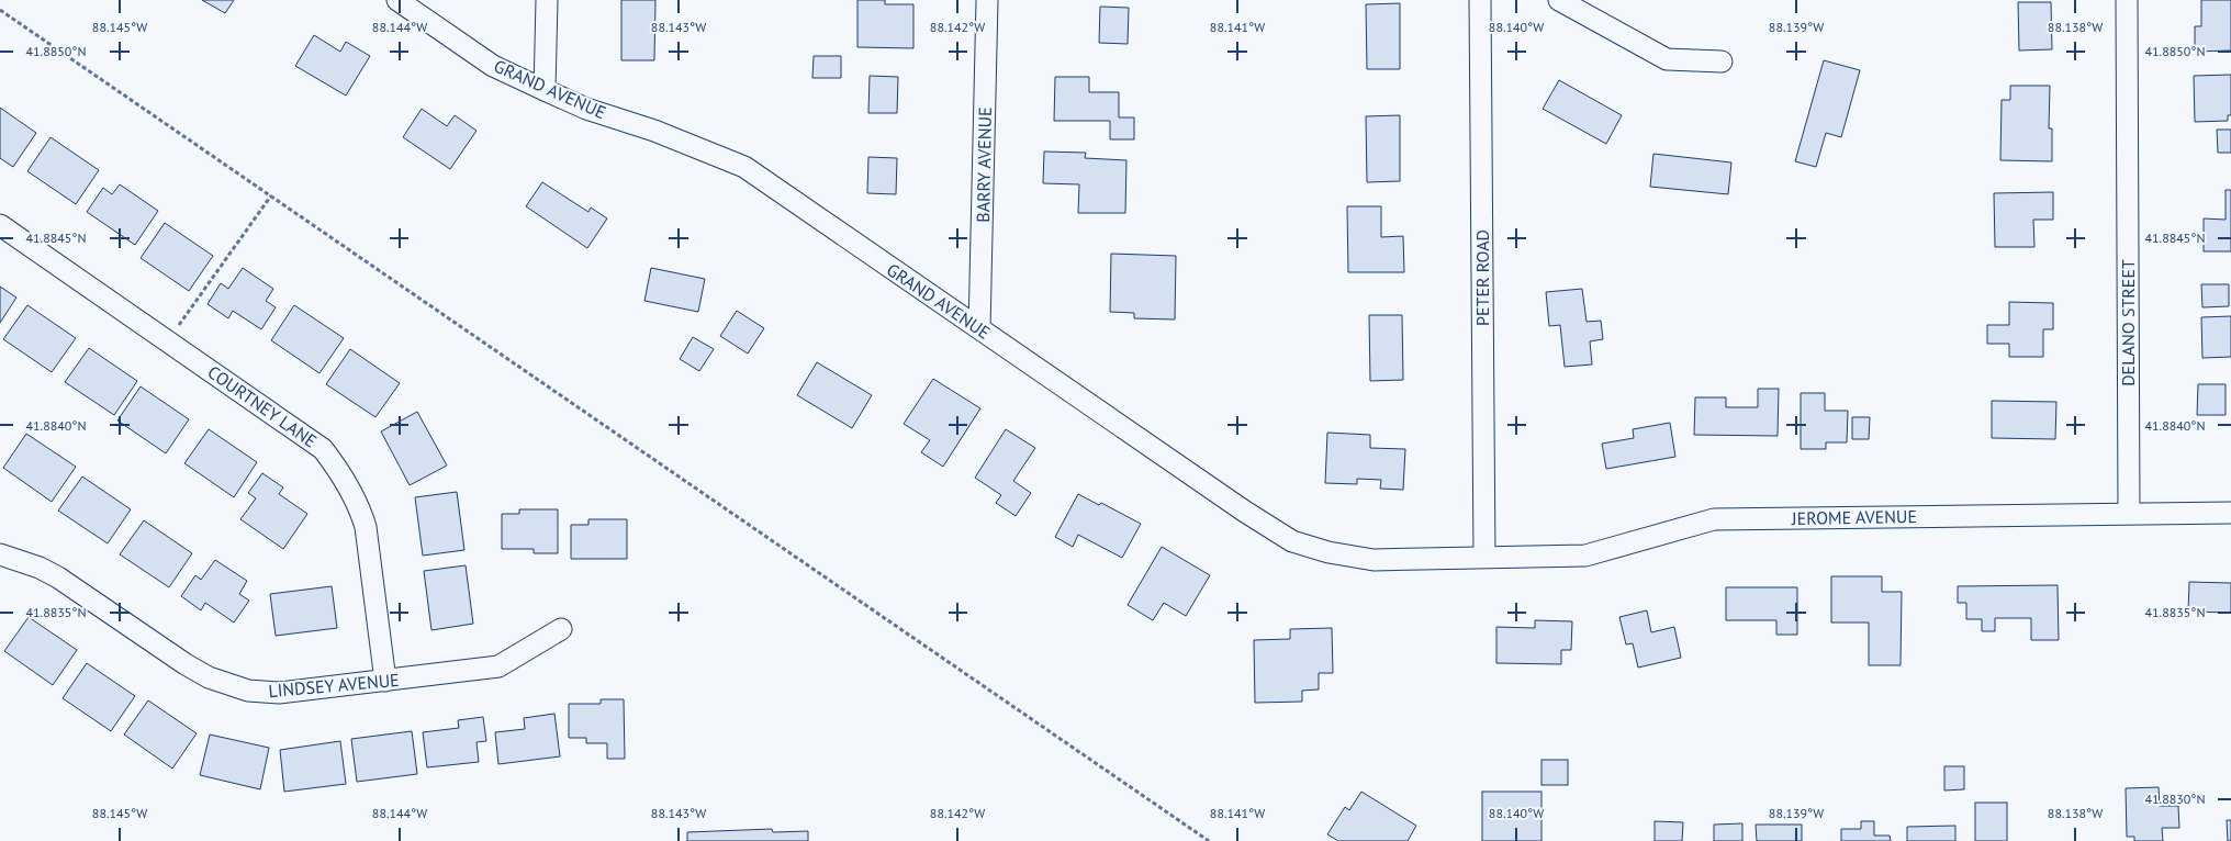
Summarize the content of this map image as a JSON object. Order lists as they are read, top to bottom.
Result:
{
  "streets": {
    "street": [
      "GRAND AVENUE",
      "BARRY AVENUE",
      "PETER ROAD",
      "DELANO STREET",
      "COURTNEY LANE",
      "JEROME AVENUE",
      "LINDSEY AVENUE"
    ]
  },
  "crossings": [
    ["GRAND AVENUE", "BARRY AVENUE"],
    ["GRAND AVENUE", "PETER ROAD"],
    ["GRAND AVENUE", "JEROME AVENUE"],
    ["PETER ROAD", "JEROME AVENUE"],
    ["DELANO STREET", "JEROME AVENUE"],
    ["COURTNEY LANE", "LINDSEY AVENUE"]
  ],
  "coordinates": [
    "88.145°W",
    "88.144°W",
    "88.143°W",
    "88.142°W",
    "88.141°W",
    "88.140°W",
    "88.139°W",
    "88.138°W",
    "41.8850°N",
    "41.8845°N",
    "41.8840°N",
    "41.8835°N",
    "41.8830°N"
  ]
}
